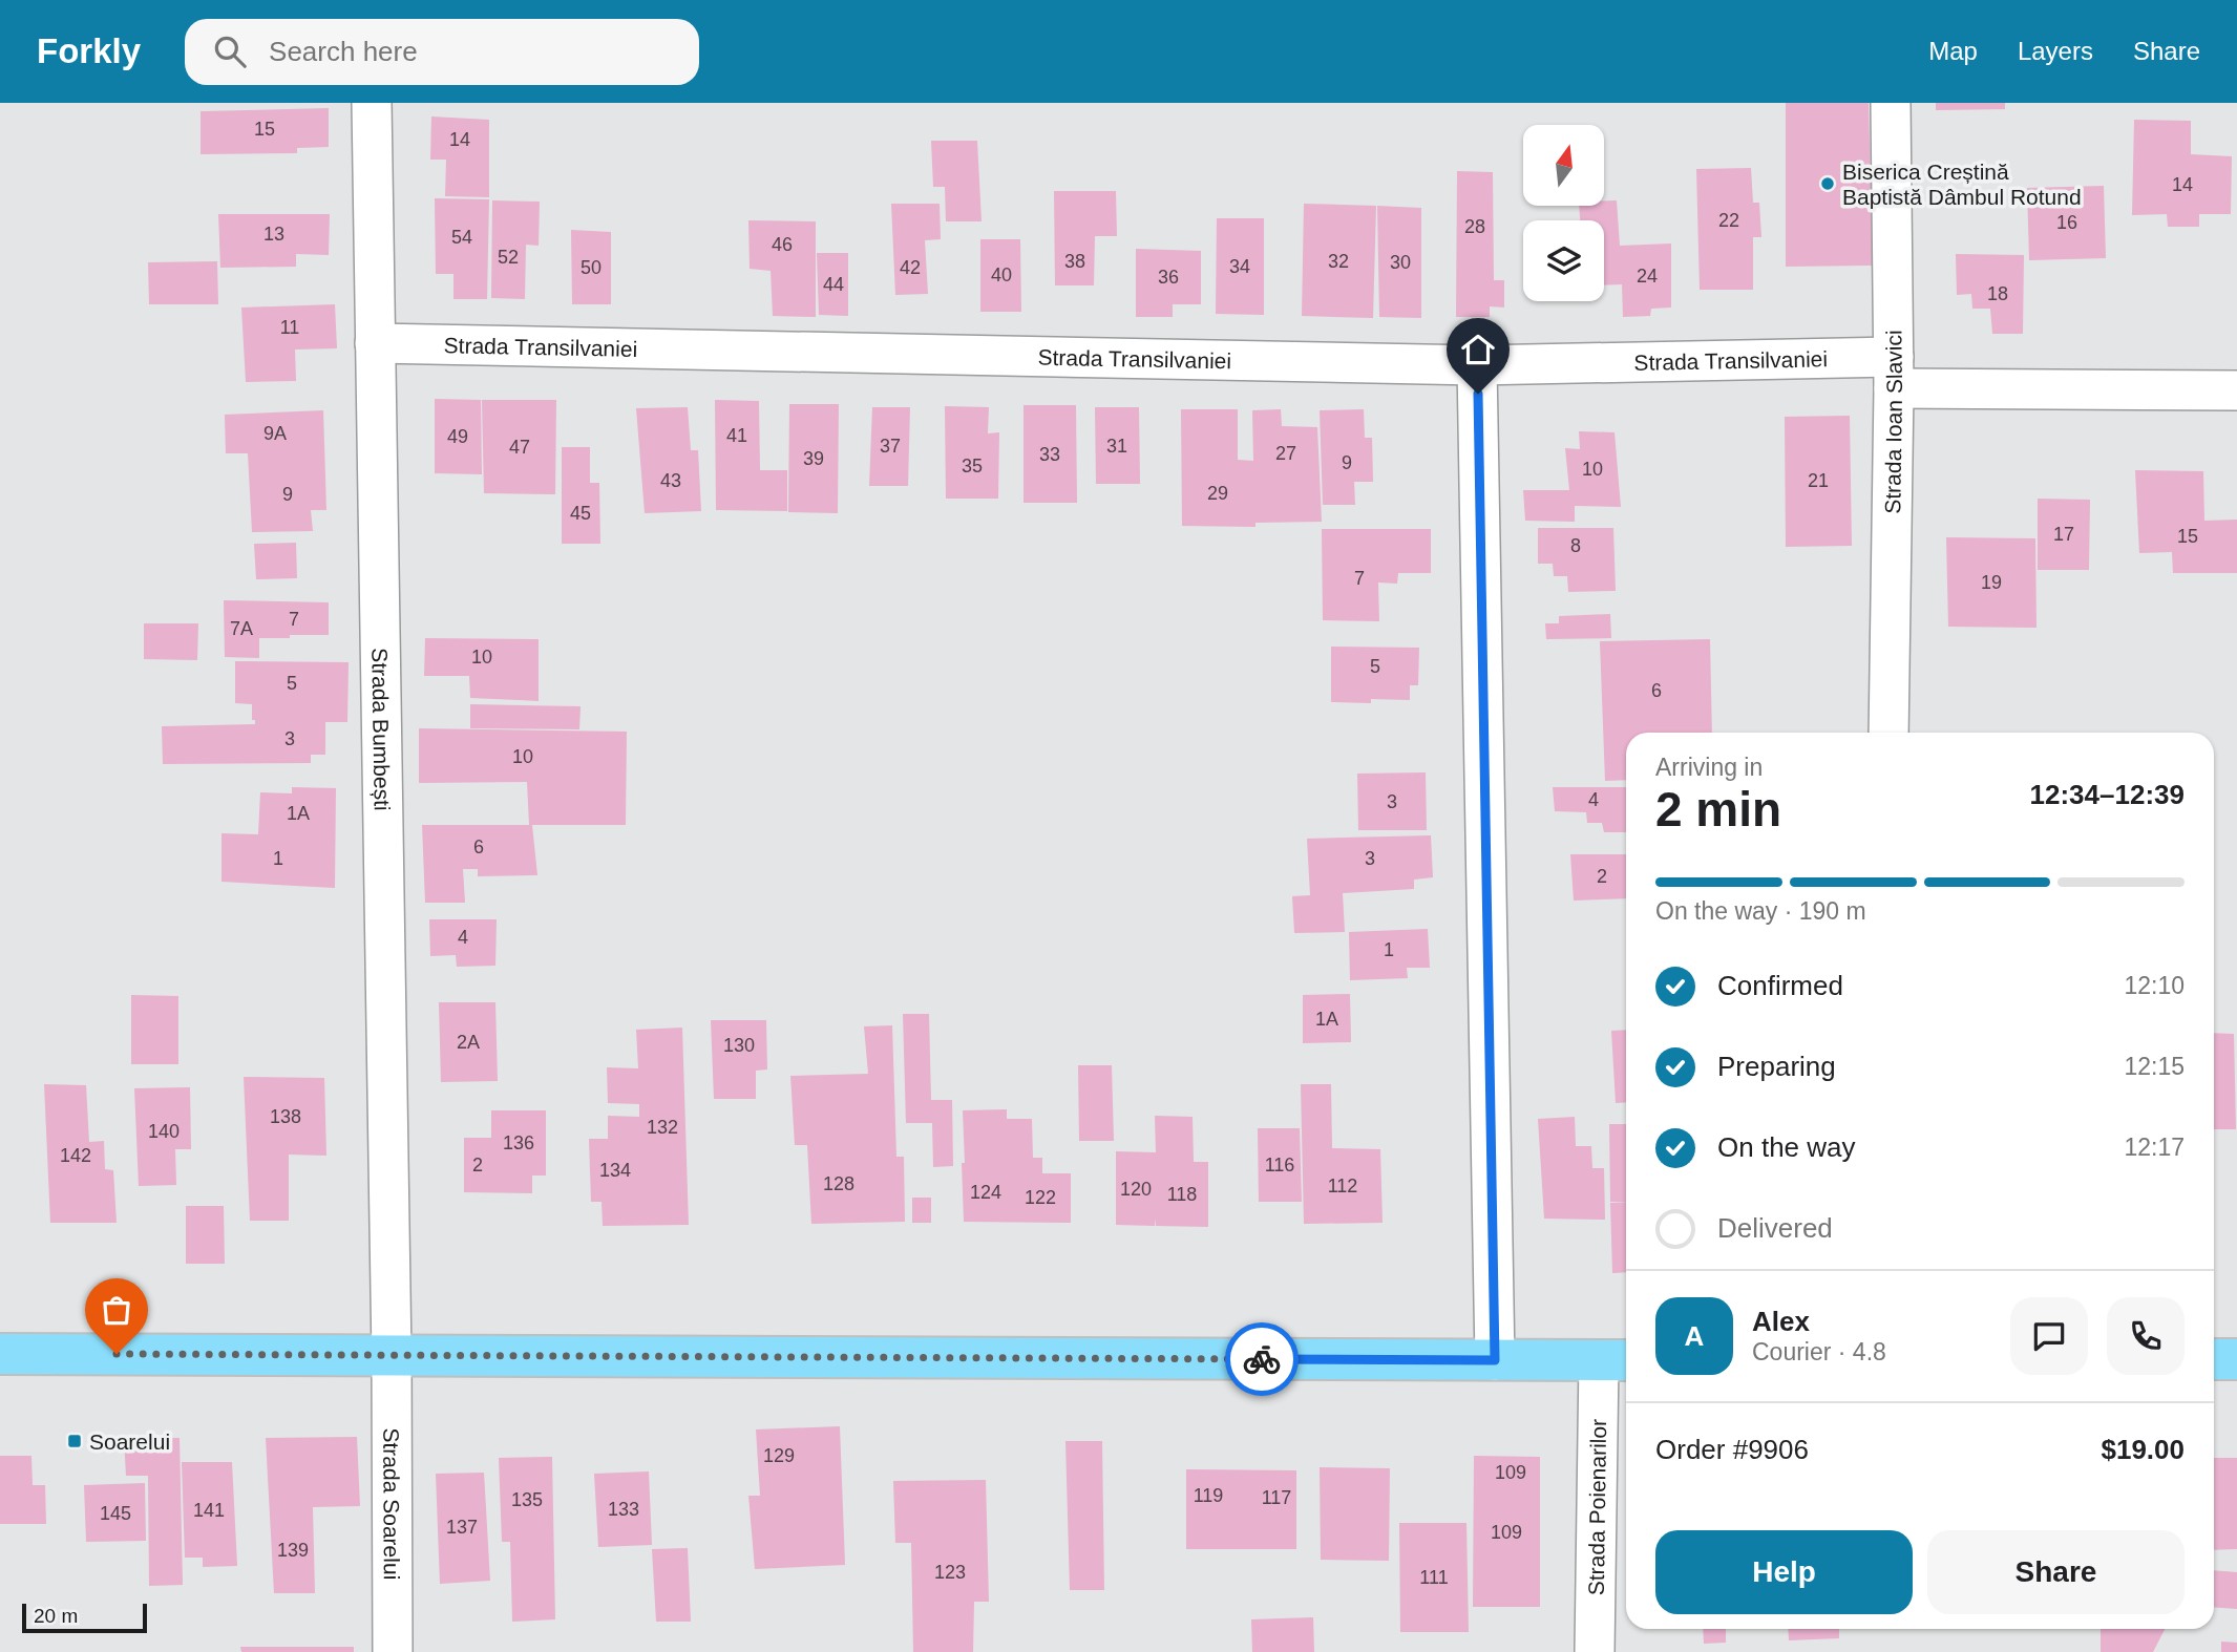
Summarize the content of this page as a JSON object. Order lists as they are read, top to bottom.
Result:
{
  "streets": {
    "street": [
      "Strada Transilvaniei",
      "Strada Ioan Slavici",
      "Strada Bumbești",
      "Strada Soarelui",
      "Strada Poienarilor"
    ]
  },
  "crossings": [
    ["Strada Transilvaniei", "Strada Ioan Slavici"],
    ["Strada Transilvaniei", "Strada Bumbești"],
    ["Strada Bumbești", "Strada Soarelui"]
  ],
  "places": {
    "other": ["Biserica Creștină Baptistă Dâmbul Rotund"],
    "transit": ["Soarelui"]
  },
  "house_numbers": [
    "15",
    "14",
    "14",
    "22",
    "16",
    "28",
    "13",
    "54",
    "46",
    "52",
    "38",
    "32",
    "30",
    "34",
    "50",
    "42",
    "40",
    "24",
    "36",
    "44",
    "18",
    "11",
    "9A",
    "41",
    "49",
    "37",
    "31",
    "47",
    "27",
    "33",
    "39",
    "9",
    "35",
    "10",
    "43",
    "21",
    "29",
    "9",
    "45",
    "17",
    "15",
    "8",
    "7",
    "19",
    "7",
    "7A",
    "10",
    "5",
    "5",
    "6",
    "3",
    "10",
    "4",
    "3",
    "1A",
    "6",
    "1",
    "3",
    "2",
    "4",
    "1",
    "1A",
    "2A",
    "130",
    "138",
    "132",
    "140",
    "136",
    "142",
    "2",
    "116",
    "134",
    "128",
    "112",
    "120",
    "124",
    "118",
    "122",
    "129",
    "109",
    "119",
    "117",
    "135",
    "133",
    "141",
    "145",
    "137",
    "109",
    "139",
    "123",
    "111"
  ],
  "scale_bar": "20 m",
  "north": "top",
  "page": {
    "header": "Forkly",
    "search": "Search here",
    "nav": ["Map", "Layers", "Share"],
    "heading": ["2 min", "Arriving in", "12:34–12:39"],
    "panel": [
      "Alex",
      "Courier · 4.8",
      "Order #9906",
      "$19.00"
    ],
    "bar": "On the way · 190 m",
    "list": [
      ["Confirmed", "12:10"],
      ["Preparing", "12:15"],
      ["On the way", "12:17"],
      "Delivered"
    ],
    "round": "A",
    "buttons": ["Help", "Share"],
    "scale": "20 m"
  }
}
